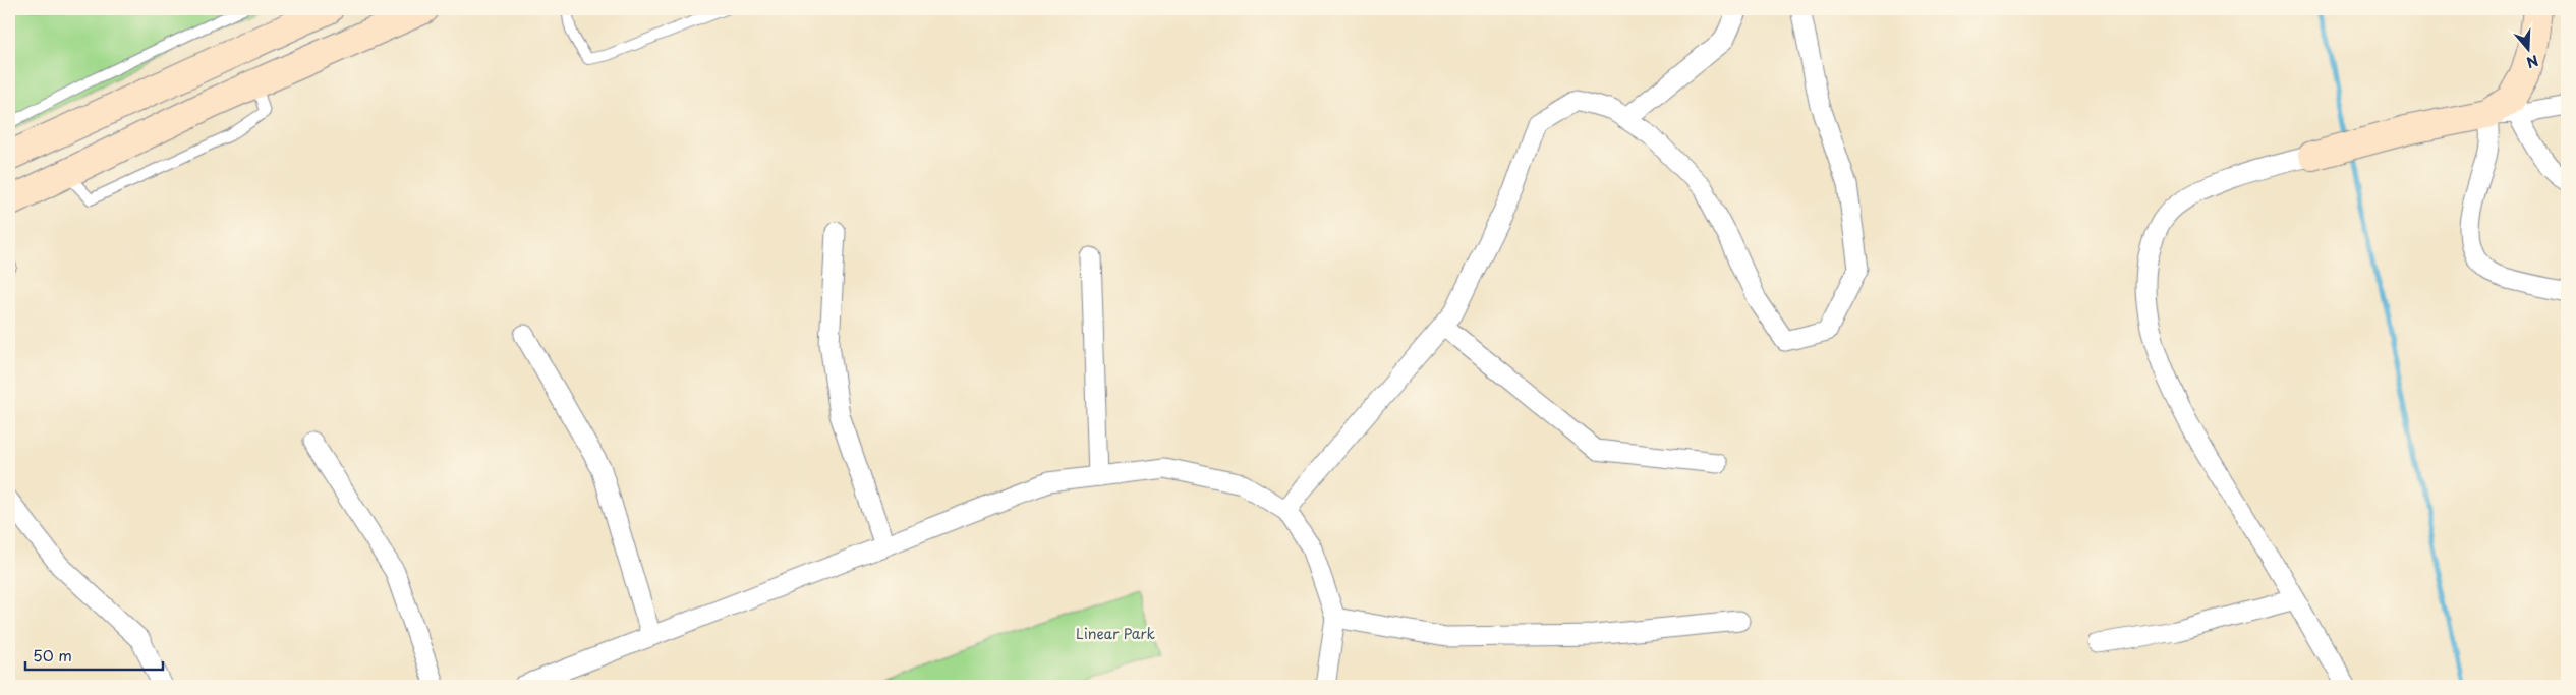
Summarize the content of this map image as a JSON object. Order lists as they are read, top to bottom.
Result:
{
  "parks": ["Linear Park"],
  "scale_bar": "50 m",
  "north": "bottom"
}
